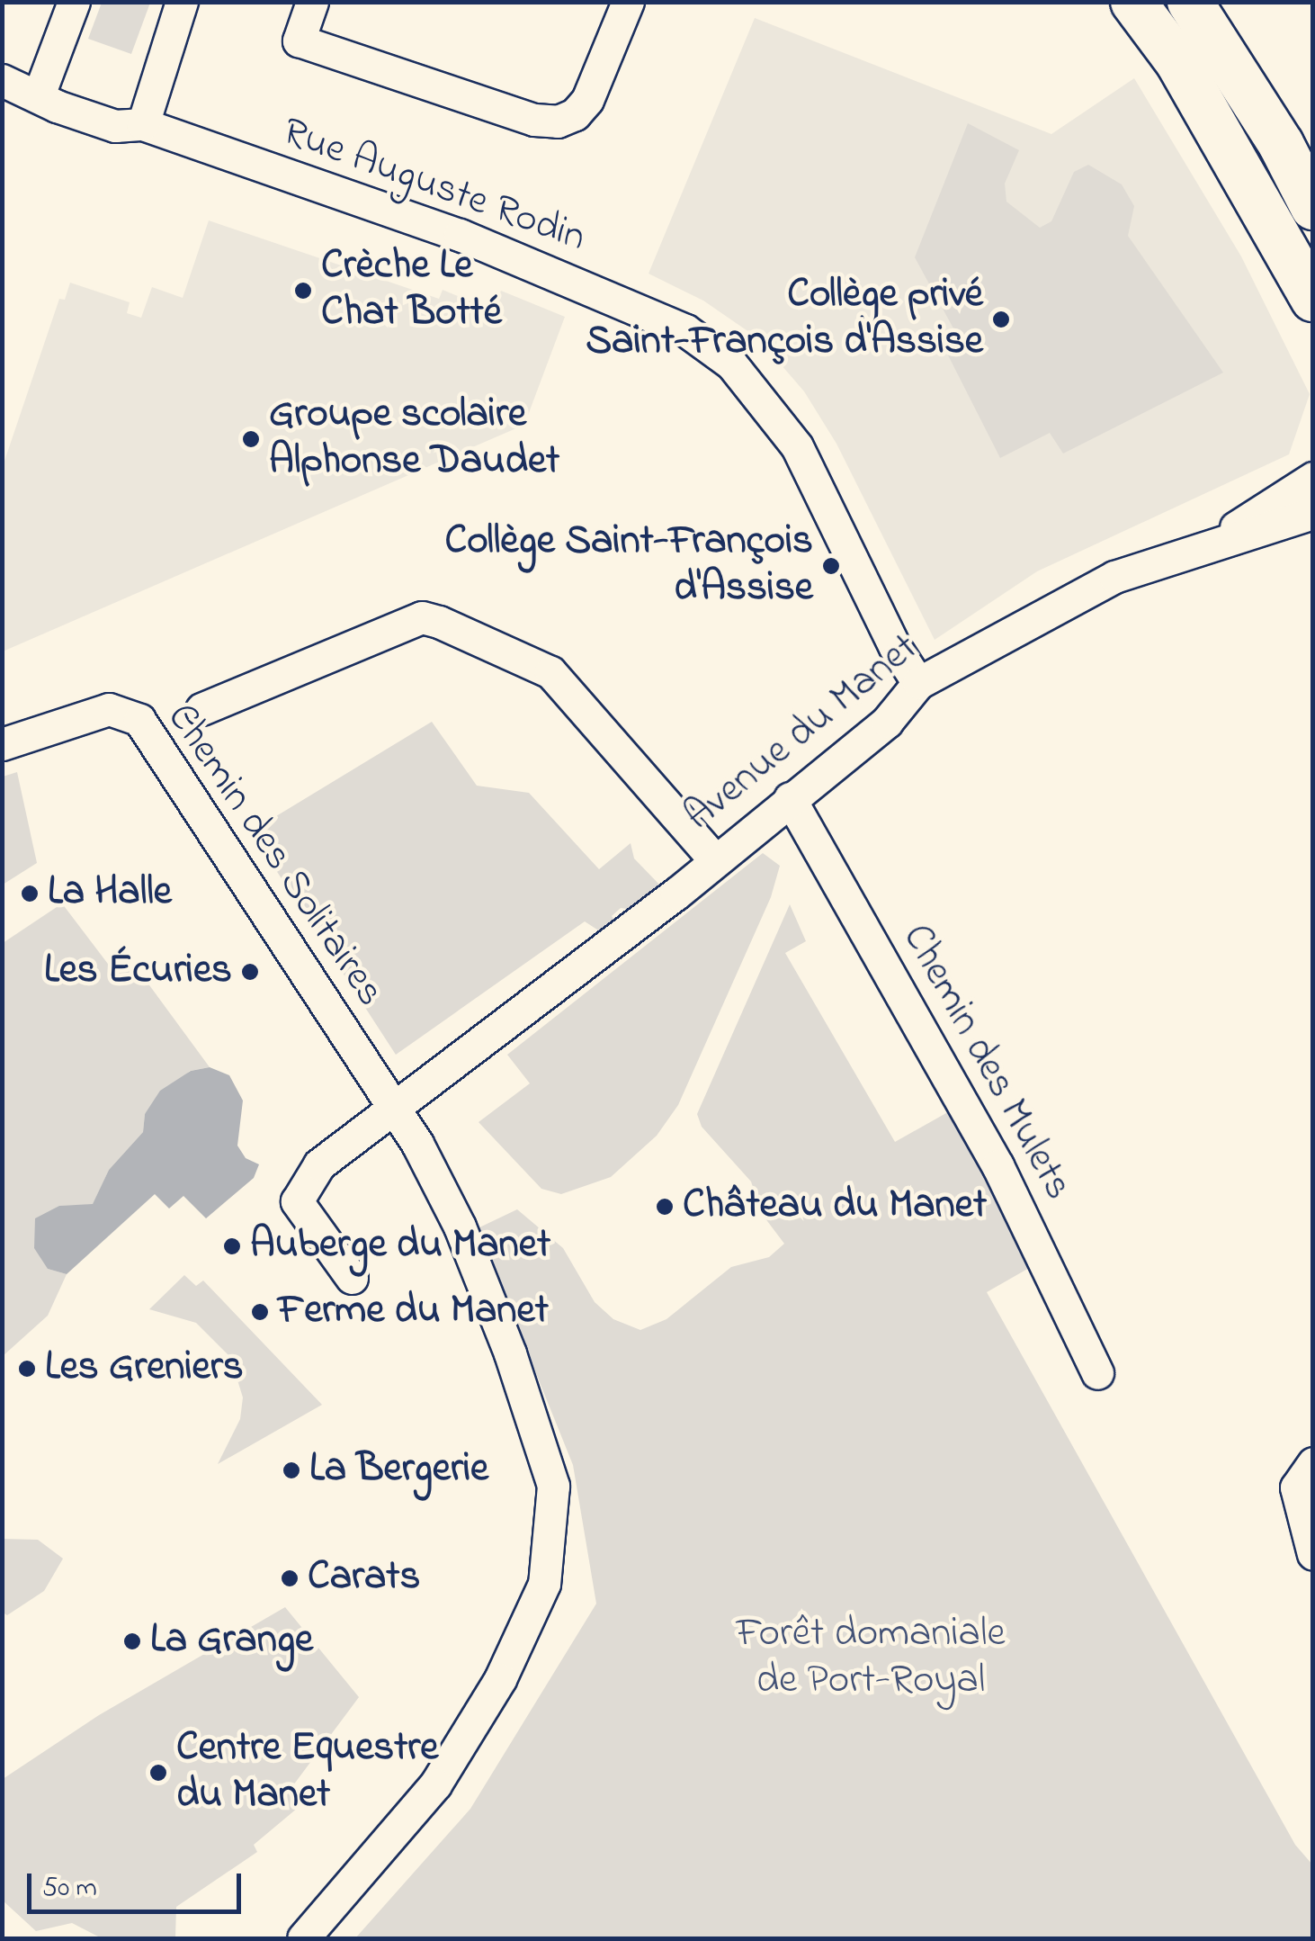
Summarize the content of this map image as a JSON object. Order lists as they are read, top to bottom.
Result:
{
  "streets": {
    "street": [
      "Rue Auguste Rodin",
      "Avenue du Manet",
      "Chemin des Solitaires",
      "Chemin des Mulets"
    ]
  },
  "crossings": [
    ["Rue Auguste Rodin", "Avenue du Manet"],
    ["Avenue du Manet", "Chemin des Solitaires"],
    ["Avenue du Manet", "Chemin des Mulets"]
  ],
  "parks": ["Forêt domaniale de Port-Royal"],
  "places": [
    "Crèche Le Chat Botté",
    "Collège privé Saint-François d'Assise",
    "Groupe scolaire Alphonse Daudet",
    "Collège Saint-François d'Assise",
    "La Halle",
    "Les Écuries",
    "Château du Manet",
    "Auberge du Manet",
    "Ferme du Manet",
    "Les Greniers",
    "La Bergerie",
    "Carats",
    "La Grange",
    "Centre Equestre du Manet"
  ],
  "scale_bar": "50 m"
}
